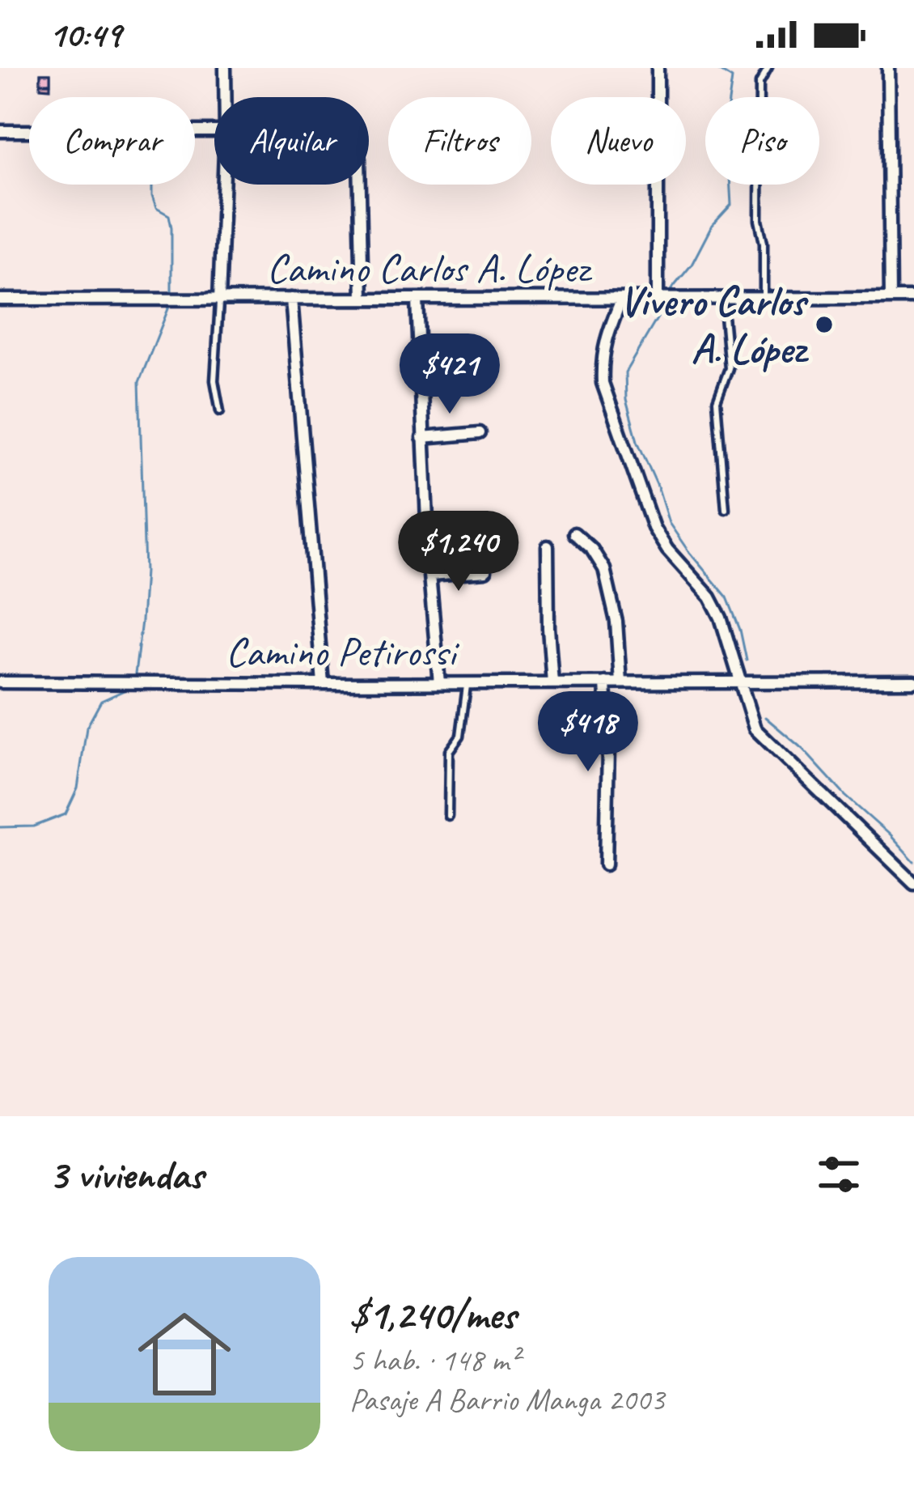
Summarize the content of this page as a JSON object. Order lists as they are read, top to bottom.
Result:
{
  "streets": {
    "street": ["Camino Carlos A. López", "Camino Petirossi"]
  },
  "places": ["Vivero Carlos A. López"],
  "page": {
    "status": "10:49",
    "chip": [
      "Comprar",
      "Alquilar",
      "Filtros",
      "Nuevo",
      "Piso"
    ],
    "price": ["$421", "$1,240", "$418"],
    "heading": "3 viviendas",
    "list": [
      {
        "name": "$1,240/mes",
        "note": "5 hab. · 148 m² · Pasaje A Barrio Manga 2003"
      }
    ]
  }
}
